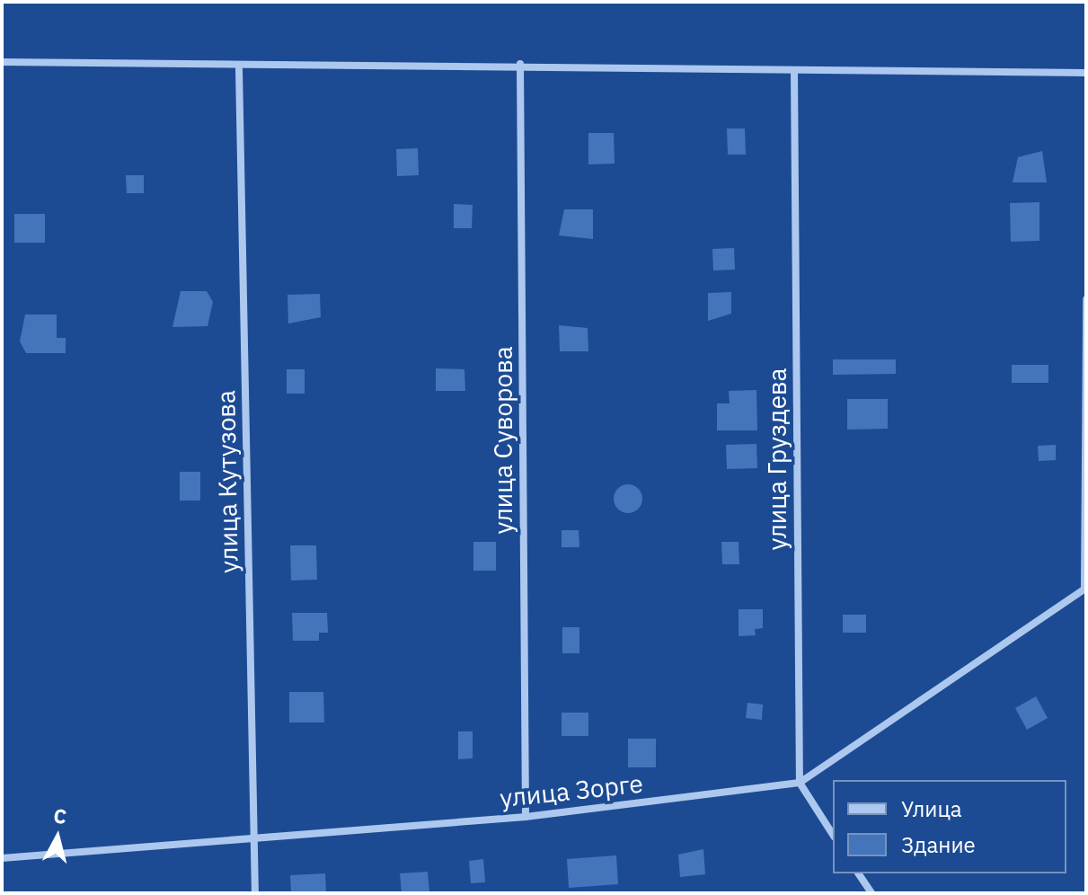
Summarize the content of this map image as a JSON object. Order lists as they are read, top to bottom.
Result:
{
  "streets": {
    "street": [
      "улица Суворова",
      "улица Груздева",
      "улица Кутузова",
      "улица Зорге"
    ]
  },
  "crossings": [
    ["улица Суворова", "улица Зорге"],
    ["улица Груздева", "улица Зорге"],
    ["улица Кутузова", "улица Зорге"]
  ],
  "legend": ["Улица", "Здание"],
  "north": "top"
}
